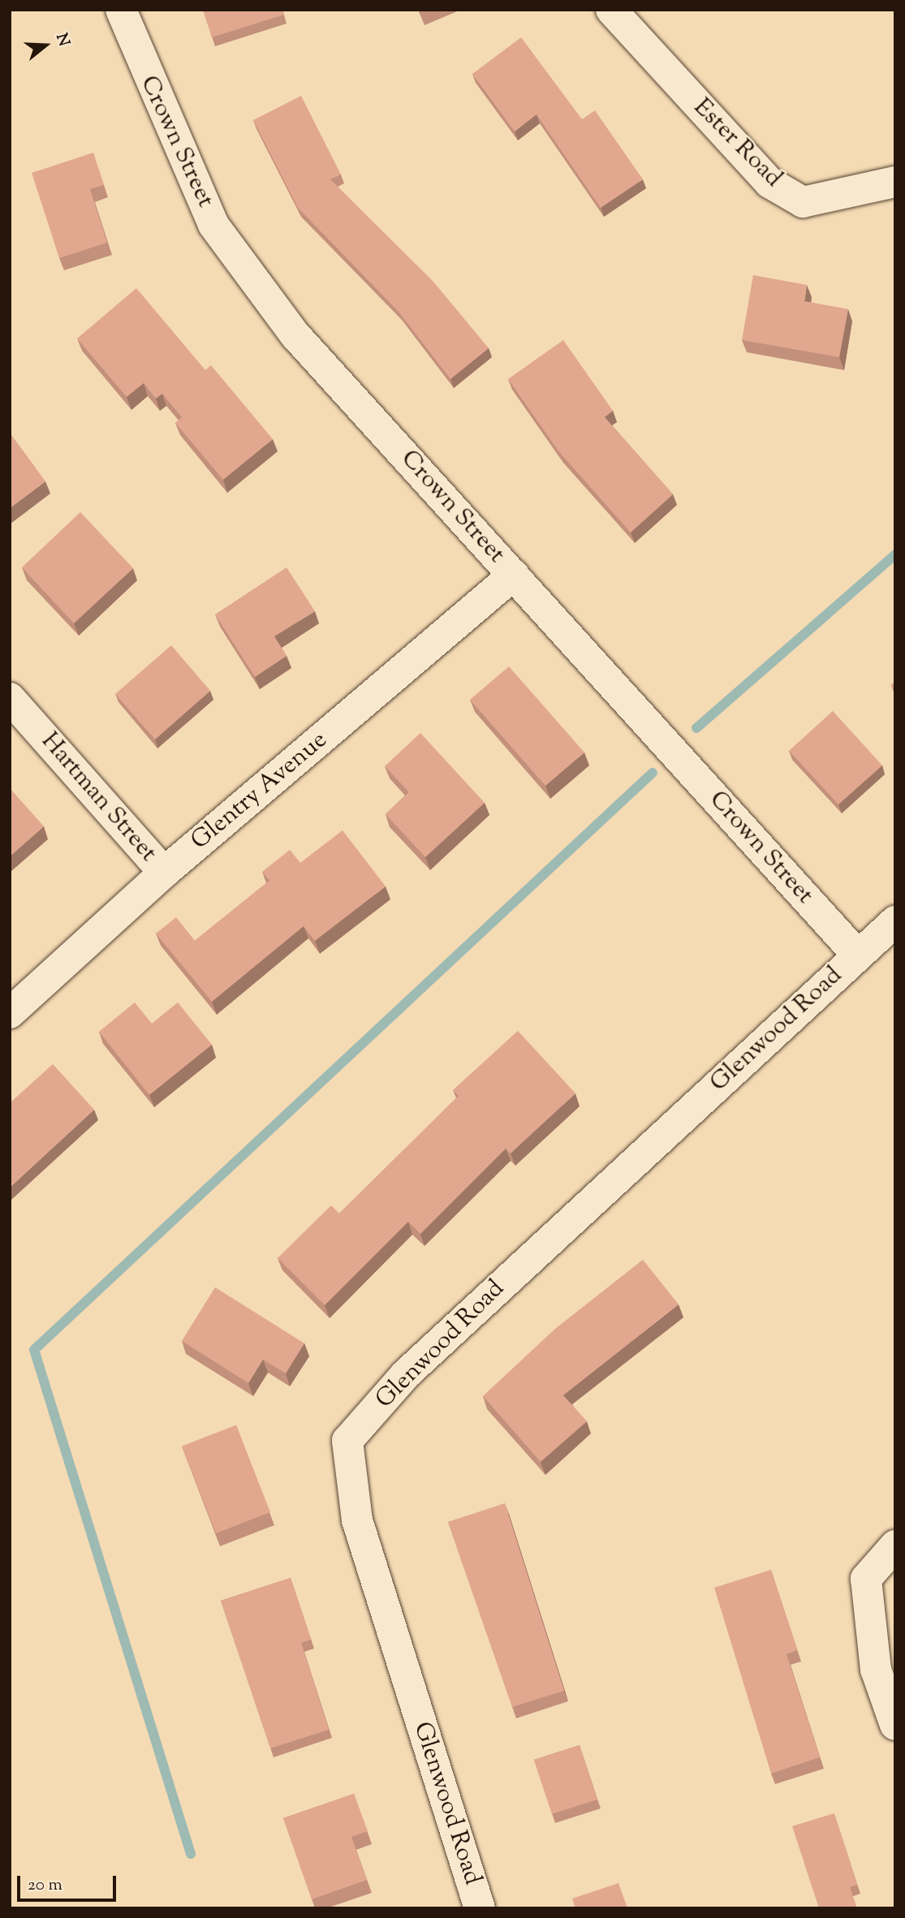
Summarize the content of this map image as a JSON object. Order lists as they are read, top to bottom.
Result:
{
  "streets": {
    "street": [
      "Crown Street",
      "Ester Road",
      "Glentry Avenue",
      "Hartman Street",
      "Glenwood Road"
    ]
  },
  "crossings": [
    ["Crown Street", "Glentry Avenue"],
    ["Crown Street", "Glenwood Road"],
    ["Glentry Avenue", "Hartman Street"]
  ],
  "scale_bar": "20 m",
  "north": "right"
}
